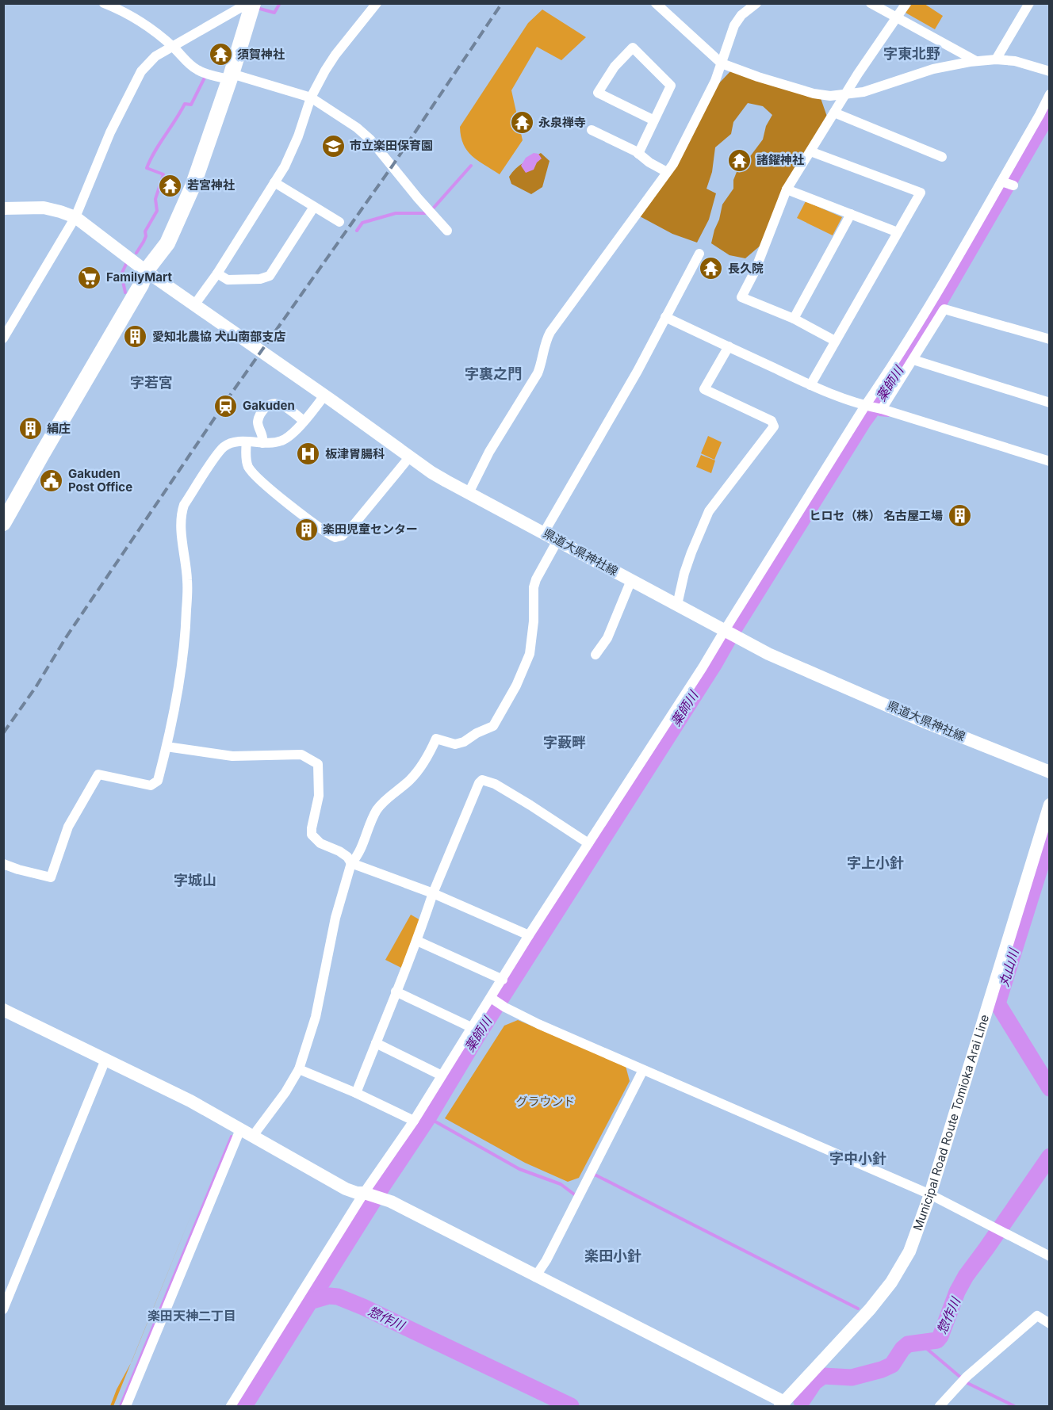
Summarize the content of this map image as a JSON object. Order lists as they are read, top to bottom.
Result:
{
  "streets": {
    "street": ["県道大県神社線", "Municipal Road Route Tomioka Arai Line"]
  },
  "districts": [
    "字東北野",
    "字裏之門",
    "字若宮",
    "字藪畔",
    "字上小針",
    "字城山",
    "字中小針",
    "楽田小針",
    "楽田天神二丁目"
  ],
  "water": ["薬師川", "丸山川", "惣作川"],
  "parks": ["グラウンド"],
  "places": {
    "temple": [
      "須賀神社",
      "永泉禅寺",
      "諸鑃神社",
      "若宮神社",
      "長久院"
    ],
    "school or university": ["市立楽田保育園"],
    "supermarket": ["FamilyMart"],
    "building": [
      "愛知北農協 犬山南部支店",
      "絹庄",
      "ヒロセ（株） 名古屋工場",
      "楽田児童センター"
    ],
    "station": ["Gakuden"],
    "hospital": ["板津胃腸科"],
    "public building": ["Gakuden Post Office"]
  }
}
